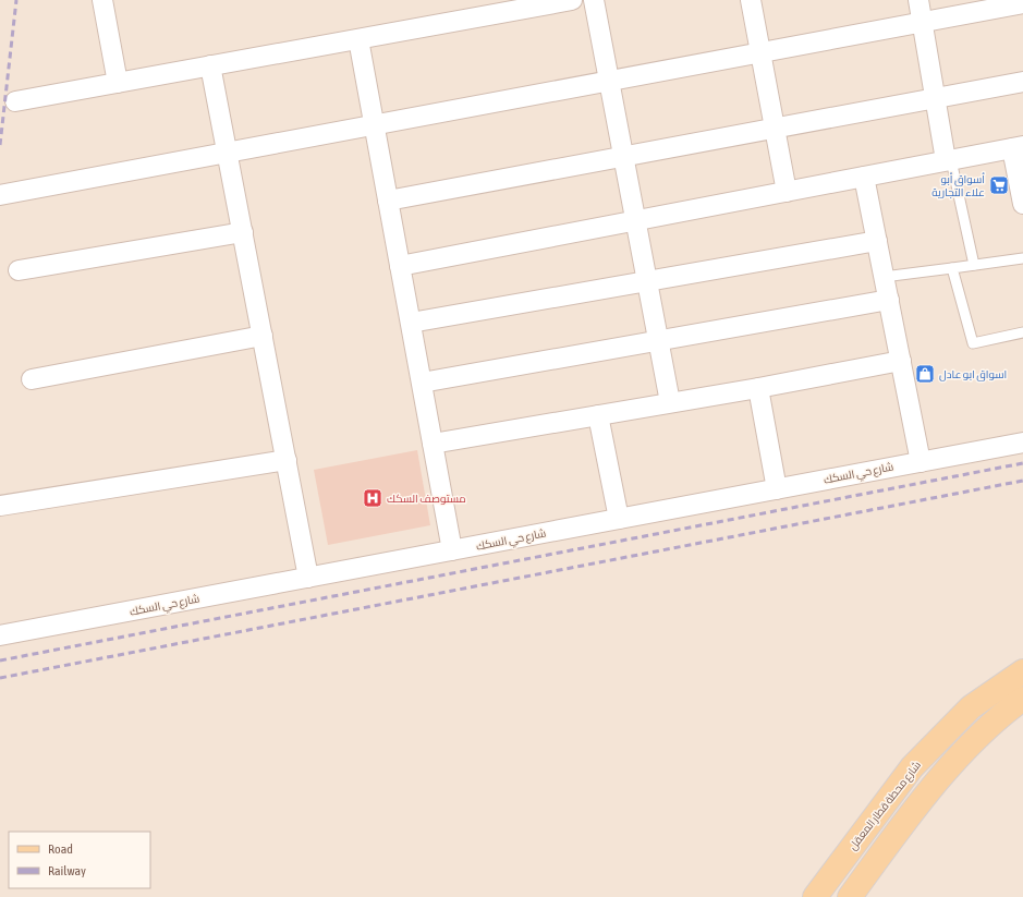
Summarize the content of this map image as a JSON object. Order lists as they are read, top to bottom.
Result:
{
  "streets": {
    "main road": ["شارع محطة قطار المعقل"],
    "street": ["شارع حي السكك"]
  },
  "places": {
    "supermarket": ["أسواق أبو علاء التجارية"],
    "shop": ["اسواق ابو عادل"],
    "hospital": ["مستوصف السكك"]
  },
  "legend": ["Road", "Railway"]
}
